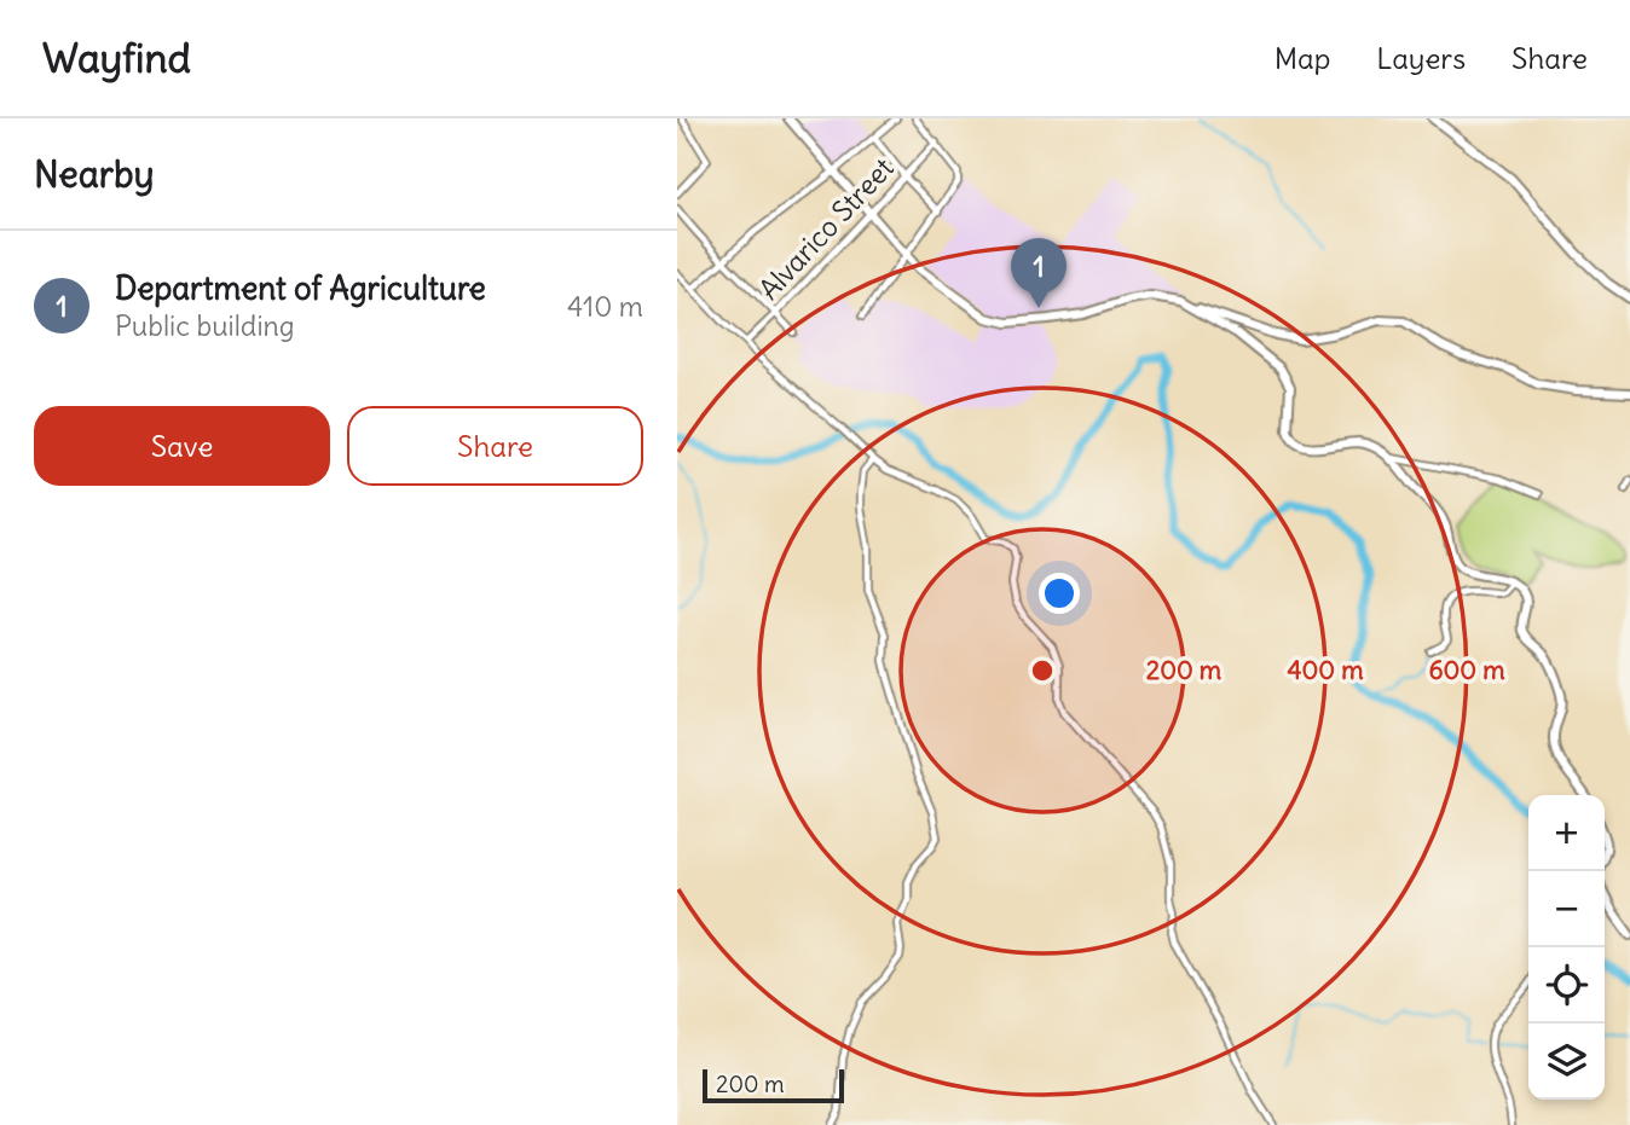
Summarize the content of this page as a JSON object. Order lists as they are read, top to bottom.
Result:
{
  "streets": {
    "street": ["Alvarico Street"]
  },
  "scale_bar": "200 m",
  "page": {
    "header": "Wayfind",
    "nav": ["Map", "Layers", "Share"],
    "heading": "Nearby",
    "list": [
      {
        "mark": "1",
        "name": "Department of Agriculture",
        "note": "Public building",
        "value": "410 m"
      }
    ],
    "pins": "1",
    "buttons": ["Save", "Share"],
    "map_buttons": ["+", "−"],
    "scale": "200 m"
  },
  "rings": ["200 m", "400 m", "600 m"]
}
